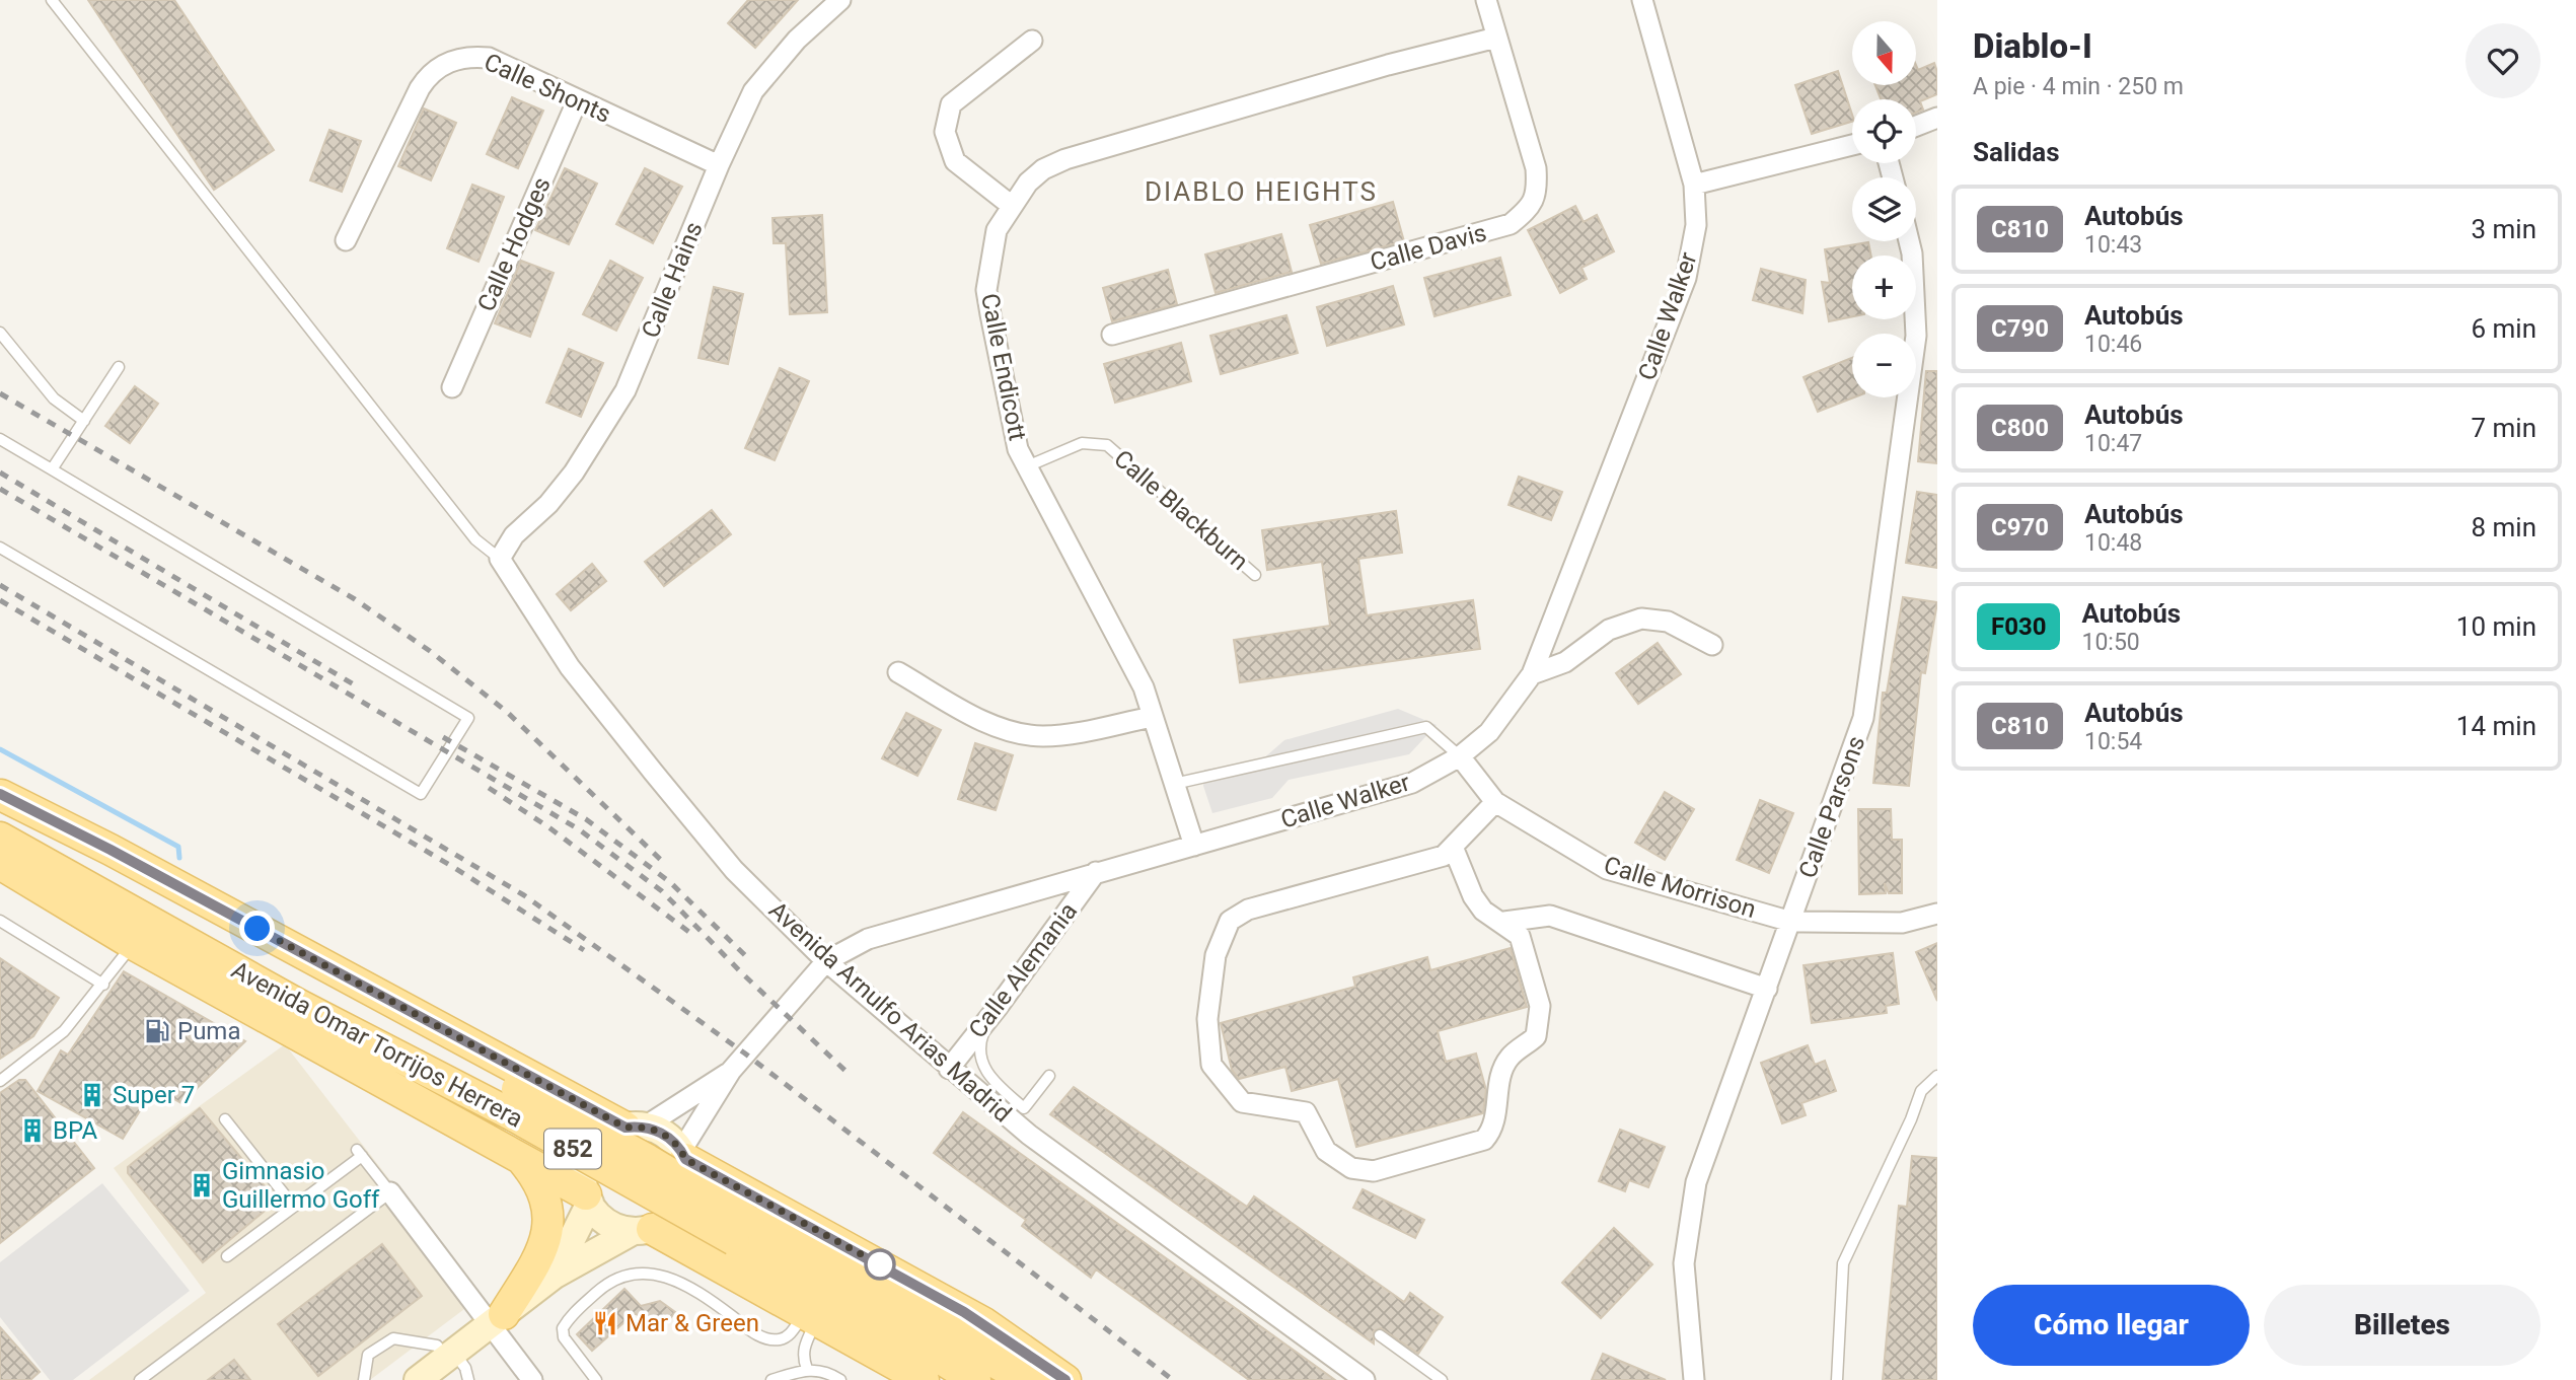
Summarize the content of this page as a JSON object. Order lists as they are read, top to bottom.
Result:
{
  "streets": {
    "main road": ["Avenida Omar Torrijos Herrera", "852"],
    "street": [
      "Calle Shonts",
      "Calle Hodges",
      "Calle Davis",
      "Calle Hains",
      "Calle Walker",
      "Calle Endicott",
      "Calle Parsons",
      "Calle Morrison",
      "Calle Alemania",
      "Avenida Arnulfo Arias Madrid"
    ],
    "lane": ["Calle Blackburn"]
  },
  "crossings": [
    ["Calle Shonts", "Calle Hodges"],
    ["Calle Shonts", "Calle Hains"],
    ["Calle Davis", "Calle Endicott"],
    ["Calle Hains", "Avenida Arnulfo Arias Madrid"],
    ["Calle Walker", "Calle Endicott"],
    ["Calle Walker", "Calle Morrison"],
    ["Calle Walker", "Calle Alemania"],
    ["Calle Walker", "Avenida Arnulfo Arias Madrid"],
    ["Calle Endicott", "Calle Blackburn"],
    ["Calle Parsons", "Calle Morrison"],
    ["Calle Alemania", "Avenida Arnulfo Arias Madrid"]
  ],
  "districts": ["DIABLO HEIGHTS"],
  "places": {
    "fuel station": ["Puma"],
    "building": ["Super 7", "BPA", "Gimnasio Guillermo Goff"],
    "restaurant": ["Mar & Green"]
  },
  "lines": ["bus line C810"],
  "north": "bottom",
  "page": {
    "heading": [
      ["Diablo-I", "A pie · 4 min · 250 m"],
      "Salidas"
    ],
    "map_buttons": ["+", "−"],
    "list": [
      {
        "mark": "C810",
        "name": "Autobús",
        "note": "10:43",
        "value": "3 min"
      },
      {
        "mark": "C790",
        "name": "Autobús",
        "note": "10:46",
        "value": "6 min"
      },
      {
        "mark": "C800",
        "name": "Autobús",
        "note": "10:47",
        "value": "7 min"
      },
      {
        "mark": "C970",
        "name": "Autobús",
        "note": "10:48",
        "value": "8 min"
      },
      {
        "mark": "F030",
        "name": "Autobús",
        "note": "10:50",
        "value": "10 min"
      },
      {
        "mark": "C810",
        "name": "Autobús",
        "note": "10:54",
        "value": "14 min"
      }
    ],
    "buttons": ["Cómo llegar", "Billetes"]
  }
}
